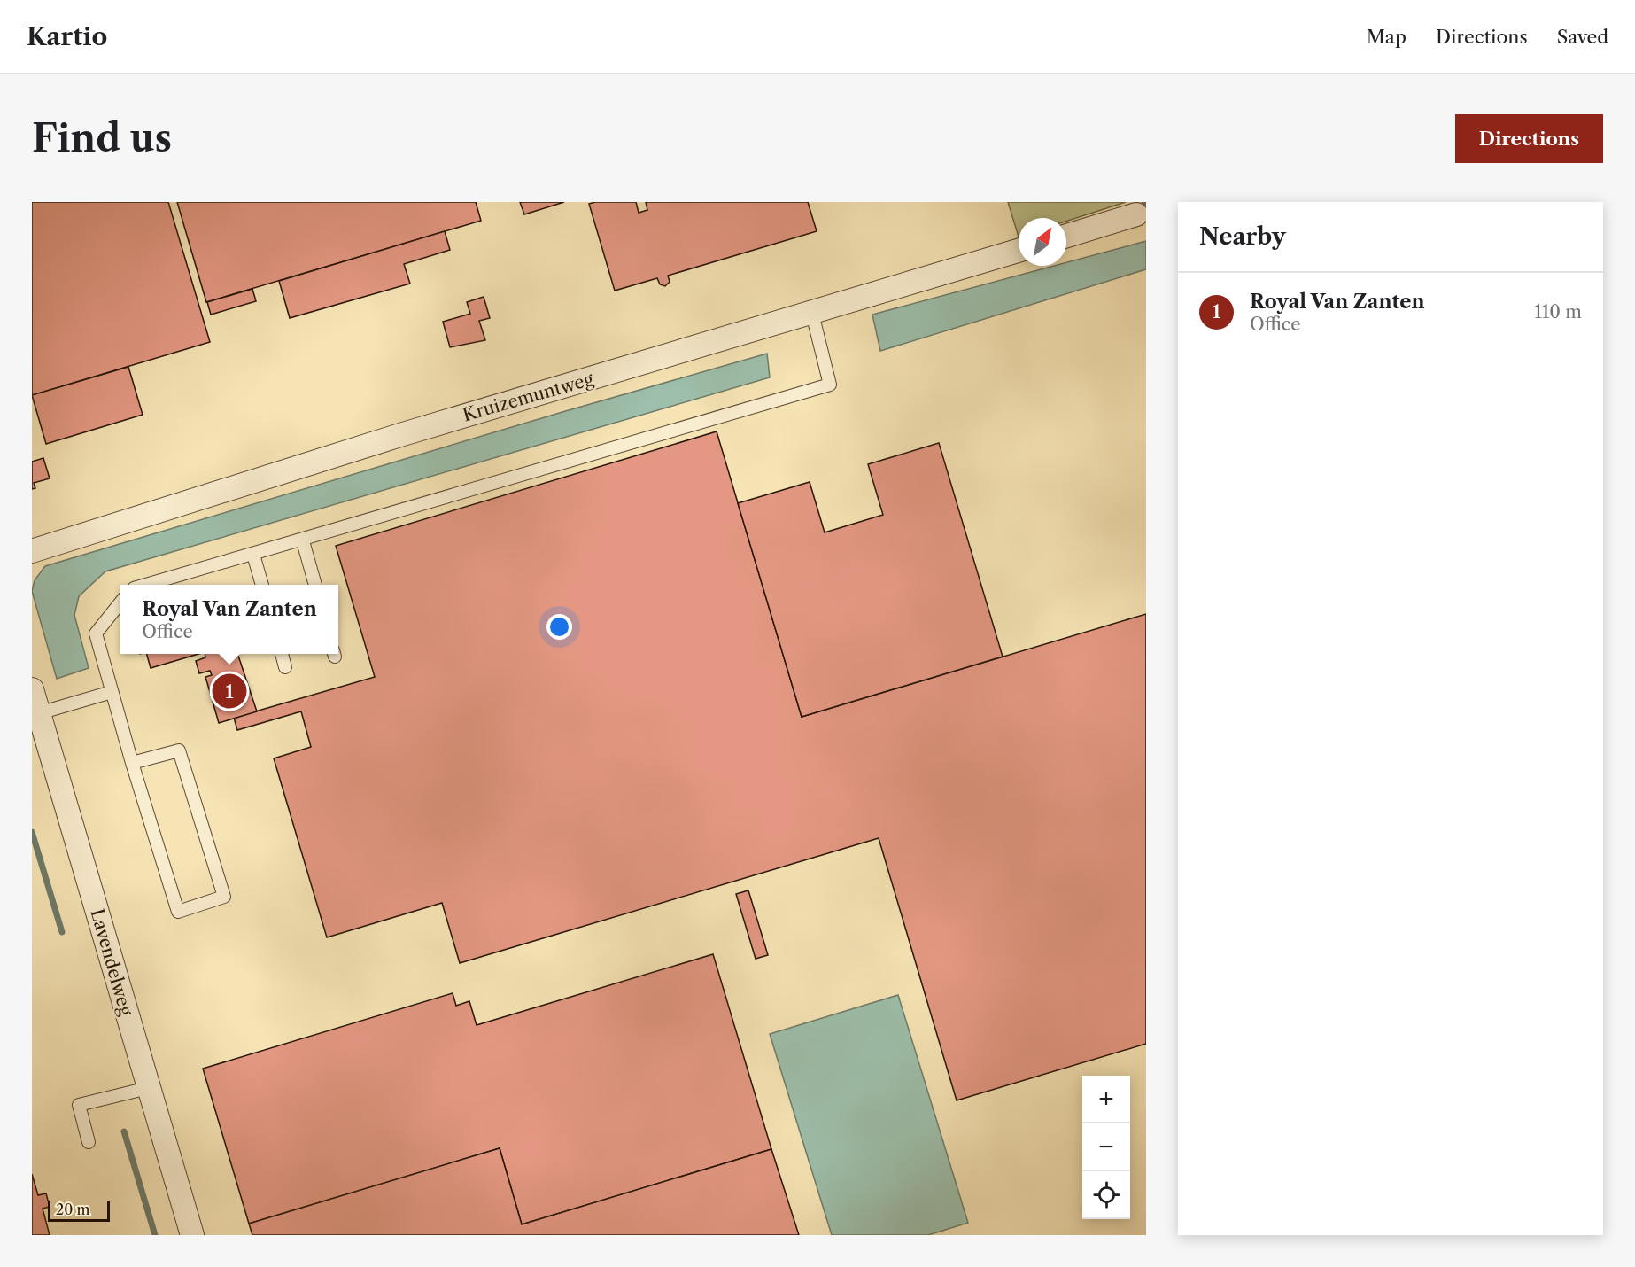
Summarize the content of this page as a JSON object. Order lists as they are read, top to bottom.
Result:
{
  "streets": {
    "street": ["Kruizemuntweg", "Lavendelweg"]
  },
  "scale_bar": "20 m",
  "north": "top right",
  "page": {
    "header": "Kartio",
    "nav": ["Map", "Directions", "Saved"],
    "buttons": "Directions",
    "title": "Find us",
    "heading": "Nearby",
    "list": [
      {
        "mark": "1",
        "name": "Royal Van Zanten",
        "note": "Office",
        "value": "110 m"
      }
    ],
    "popup": ["Royal Van Zanten", "Office"],
    "pins": "1",
    "map_buttons": ["+", "−"],
    "scale": "20 m"
  }
}
